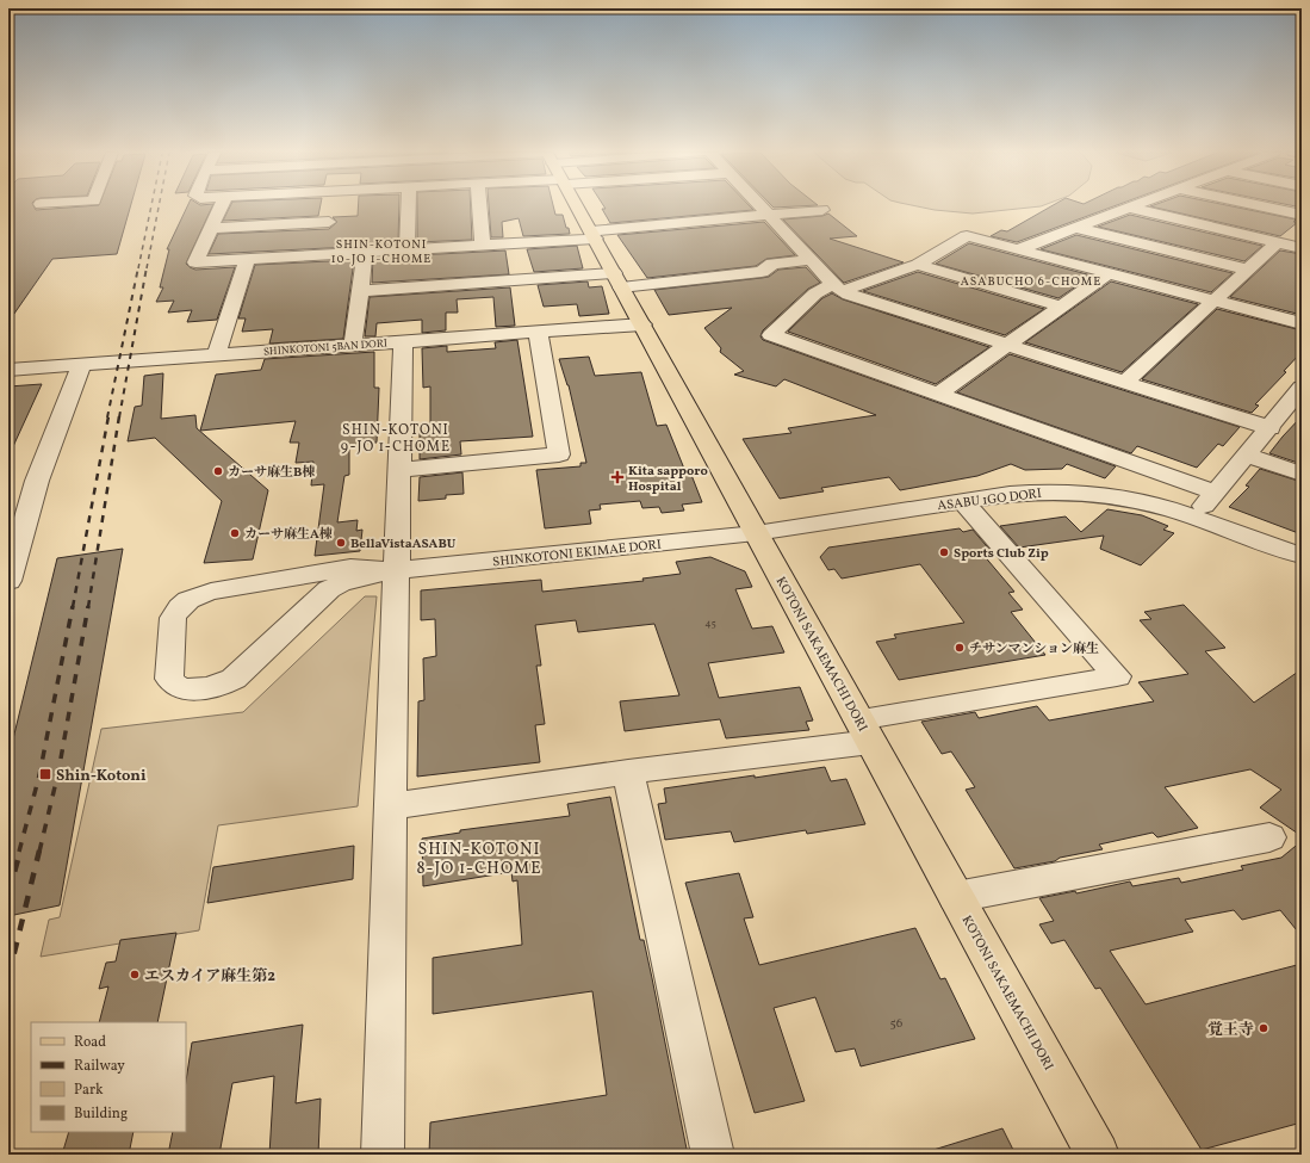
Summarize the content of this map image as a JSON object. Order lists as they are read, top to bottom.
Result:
{
  "streets": {
    "main road": ["KOTONI SAKAEMACHI DORI"],
    "street": ["SHINKOTONI 5BAN DORI", "ASABU 1GO DORI", "SHINKOTONI EKIMAE DORI"]
  },
  "crossings": [
    ["SHINKOTONI 5BAN DORI", "KOTONI SAKAEMACHI DORI"],
    ["ASABU 1GO DORI", "SHINKOTONI EKIMAE DORI"],
    ["ASABU 1GO DORI", "KOTONI SAKAEMACHI DORI"],
    ["SHINKOTONI EKIMAE DORI", "KOTONI SAKAEMACHI DORI"]
  ],
  "districts": [
    "SHIN-KOTONI 10-JO 1-CHOME",
    "ASABUCHO 6-CHOME",
    "SHIN-KOTONI 9-JO 1-CHOME",
    "SHIN-KOTONI 8-JO 1-CHOME"
  ],
  "places": {
    "other": [
      "カーサ麻生B棟",
      "カーサ麻生A棟",
      "BellaVistaASABU",
      "Sports Club Zip",
      "チサンマンション麻生",
      "エスカイア麻生第2",
      "覚王寺"
    ],
    "health": ["Kita sapporo Hospital"],
    "transit": ["Shin-Kotoni"]
  },
  "house_numbers": ["45", "56"],
  "legend": [
    "Road",
    "Railway",
    "Park",
    "Building"
  ]
}
